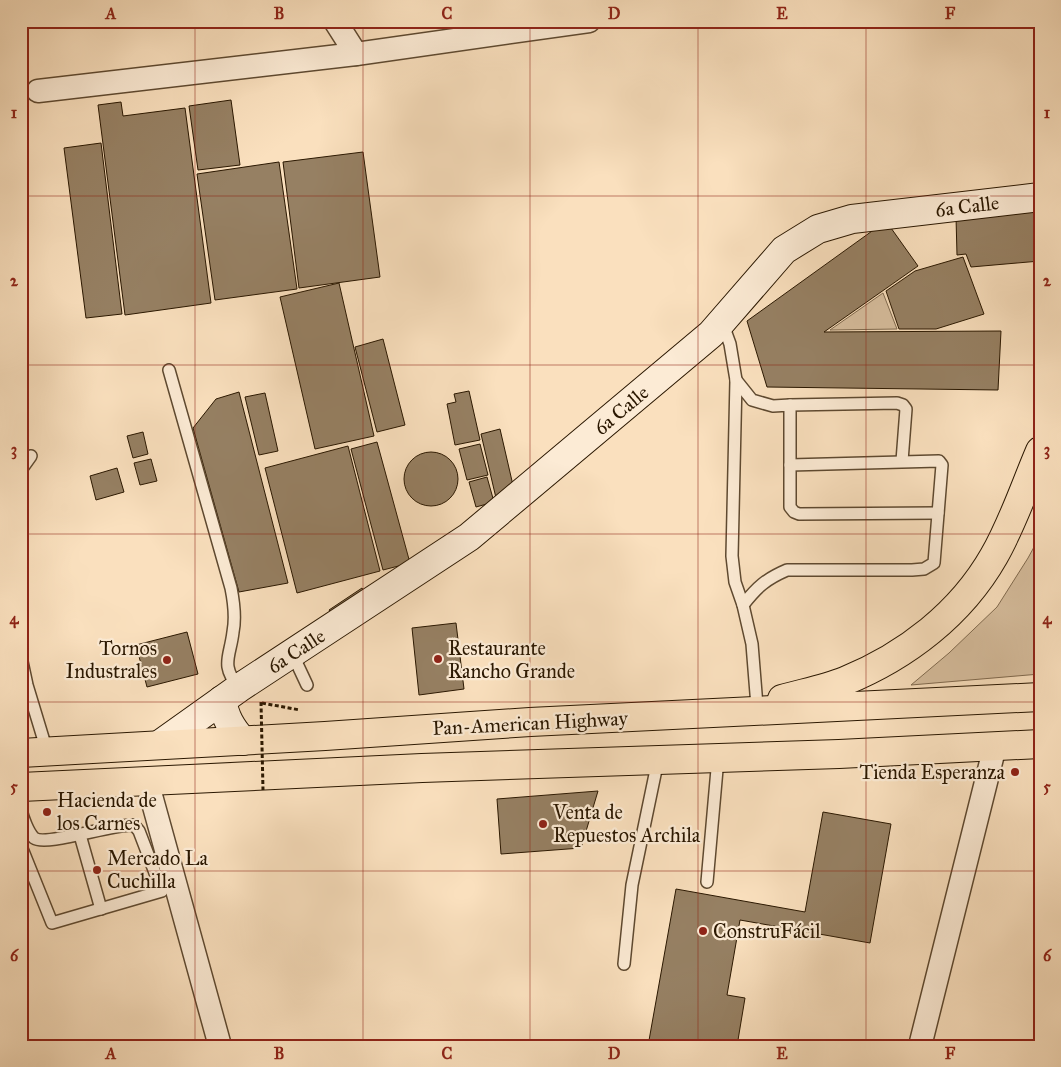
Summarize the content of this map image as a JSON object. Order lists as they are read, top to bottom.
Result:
{
  "streets": {
    "highway": ["Pan-American Highway"],
    "street": ["6a Calle"]
  },
  "crossings": [
    ["6a Calle", "Pan-American Highway"]
  ],
  "places": [
    "Restaurante Rancho Grande",
    "Tornos Industrales",
    "Tienda Esperanza",
    "Hacienda de los Carnes",
    "Venta de Repuestos Archila",
    "Mercado La Cuchilla",
    "ConstruFácil"
  ],
  "grid": {
    "columns": [
      "A",
      "B",
      "C",
      "D",
      "E",
      "F"
    ],
    "rows": [
      "1",
      "2",
      "3",
      "4",
      "5",
      "6"
    ]
  }
}
